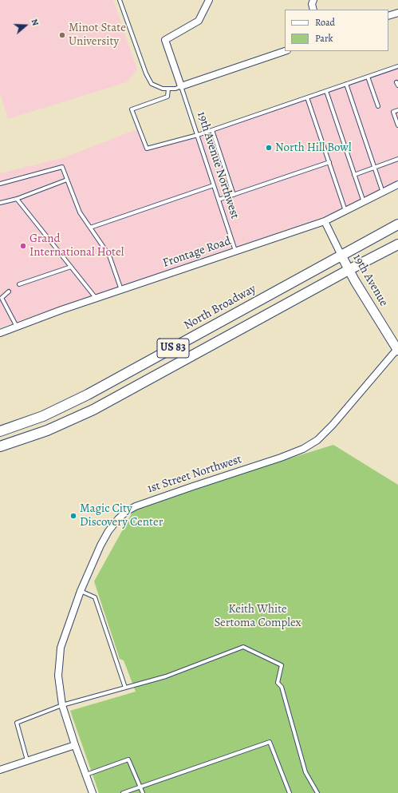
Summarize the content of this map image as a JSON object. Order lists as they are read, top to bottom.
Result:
{
  "streets": {
    "main road": ["North Broadway", "US 83"],
    "street": ["Frontage Road", "19th Avenue", "1st Street Northwest"],
    "lane": ["19th Avenue Northwest"]
  },
  "crossings": [
    ["19th Avenue Northwest", "Frontage Road"],
    ["Frontage Road", "19th Avenue"],
    ["19th Avenue", "North Broadway"],
    ["19th Avenue", "US 83"],
    ["19th Avenue", "1st Street Northwest"]
  ],
  "parks": ["Keith White Sertoma Complex"],
  "places": [
    "Minot State University",
    "North Hill Bowl",
    "Grand International Hotel",
    "Magic City Discovery Center"
  ],
  "legend": ["Road", "Park"],
  "north": "right"
}
